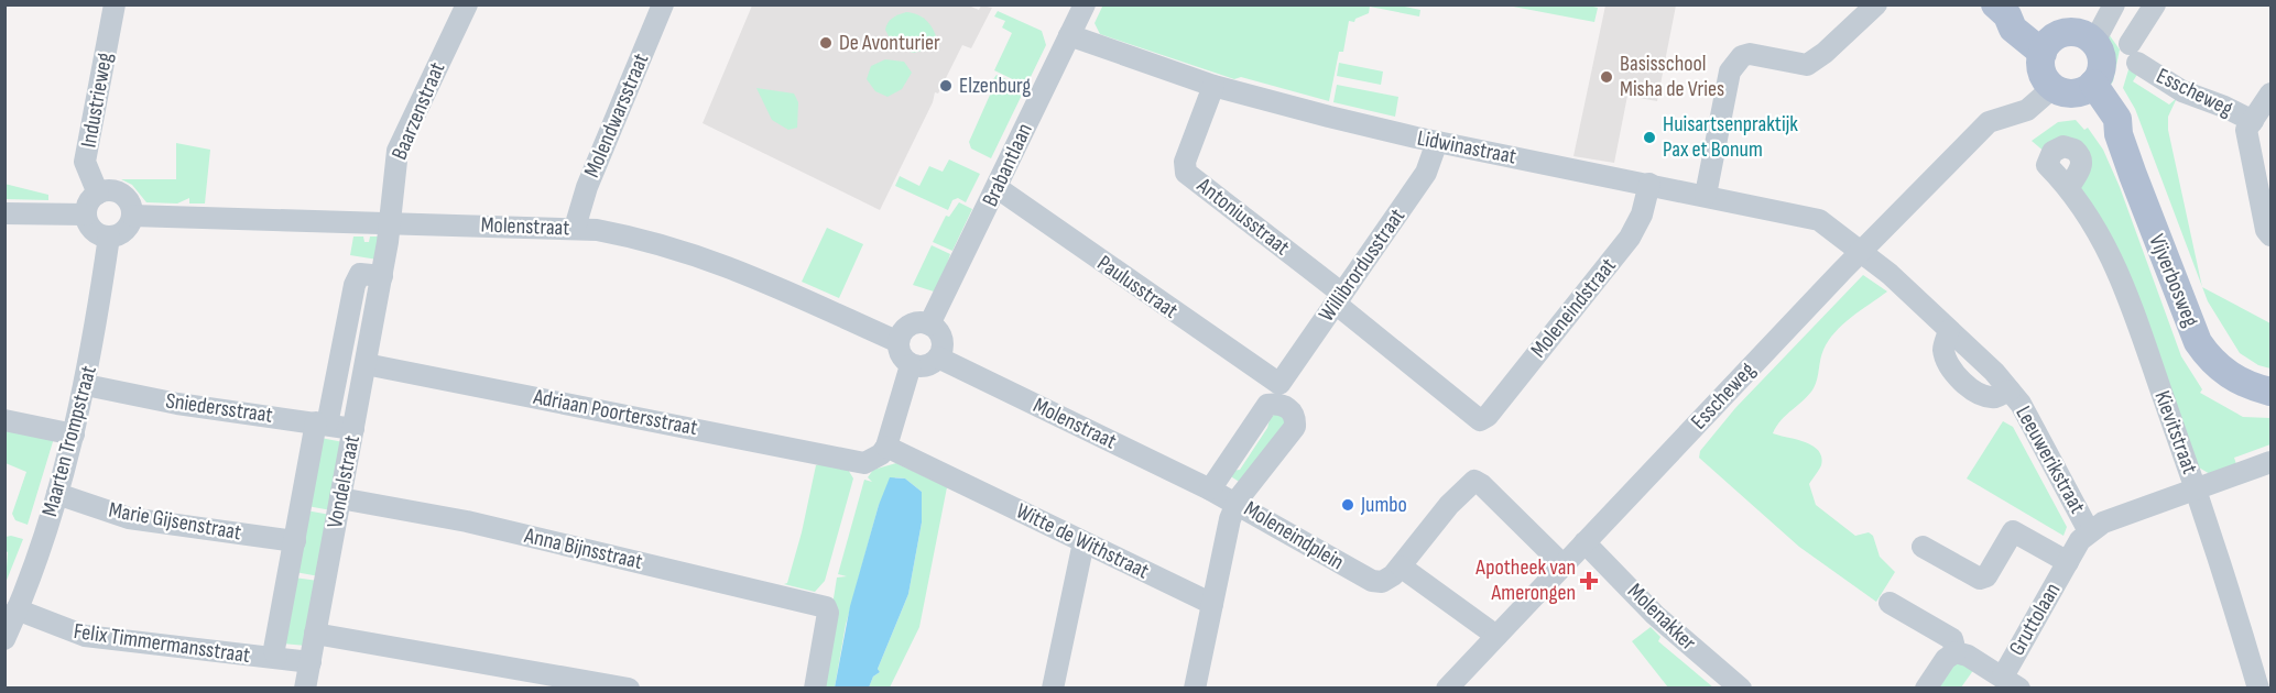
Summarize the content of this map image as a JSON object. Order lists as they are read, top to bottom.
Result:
{
  "streets": {
    "main road": ["Vijverbosweg"],
    "street": [
      "Esscheweg",
      "Industrieweg",
      "Baarzenstraat",
      "Molendwarsstraat",
      "Lidwinastraat",
      "Brabantlaan",
      "Antoniusstraat",
      "Molenstraat",
      "Willibrordusstraat",
      "Paulusstraat",
      "Moleneindstraat",
      "Sniedersstraat",
      "Adriaan Poortersstraat",
      "Kievitstraat",
      "Maarten Trompstraat",
      "Leeuwerikstraat",
      "Vondelstraat",
      "Marie Gijsenstraat",
      "Moleneindplein",
      "Witte de Withstraat",
      "Anna Bijnsstraat",
      "Molenakker",
      "Gruttolaan",
      "Felix Timmermansstraat"
    ]
  },
  "crossings": [
    ["Esscheweg", "Lidwinastraat"],
    ["Esscheweg", "Vijverbosweg"],
    ["Esscheweg", "Leeuwerikstraat"],
    ["Esscheweg", "Moleneindplein"],
    ["Esscheweg", "Molenakker"],
    ["Industrieweg", "Molenstraat"],
    ["Industrieweg", "Maarten Trompstraat"],
    ["Baarzenstraat", "Molenstraat"],
    ["Baarzenstraat", "Vondelstraat"],
    ["Molendwarsstraat", "Molenstraat"],
    ["Lidwinastraat", "Brabantlaan"],
    ["Lidwinastraat", "Antoniusstraat"],
    ["Lidwinastraat", "Willibrordusstraat"],
    ["Lidwinastraat", "Moleneindstraat"],
    ["Lidwinastraat", "Leeuwerikstraat"],
    ["Brabantlaan", "Molenstraat"],
    ["Brabantlaan", "Paulusstraat"],
    ["Antoniusstraat", "Willibrordusstraat"],
    ["Antoniusstraat", "Moleneindstraat"],
    ["Molenstraat", "Maarten Trompstraat"],
    ["Molenstraat", "Vondelstraat"],
    ["Molenstraat", "Moleneindplein"],
    ["Willibrordusstraat", "Paulusstraat"],
    ["Willibrordusstraat", "Moleneindstraat"],
    ["Sniedersstraat", "Maarten Trompstraat"],
    ["Sniedersstraat", "Vondelstraat"],
    ["Adriaan Poortersstraat", "Vondelstraat"],
    ["Adriaan Poortersstraat", "Witte de Withstraat"],
    ["Kievitstraat", "Gruttolaan"],
    ["Maarten Trompstraat", "Marie Gijsenstraat"],
    ["Maarten Trompstraat", "Felix Timmermansstraat"],
    ["Leeuwerikstraat", "Gruttolaan"],
    ["Vondelstraat", "Marie Gijsenstraat"],
    ["Vondelstraat", "Anna Bijnsstraat"],
    ["Vondelstraat", "Felix Timmermansstraat"]
  ],
  "places": {
    "other": [
      "De Avonturier",
      "Basisschool Misha de Vries",
      "Elzenburg",
      "Huisartsenpraktijk Pax et Bonum",
      "Jumbo"
    ],
    "health": ["Apotheek van Amerongen"]
  }
}
